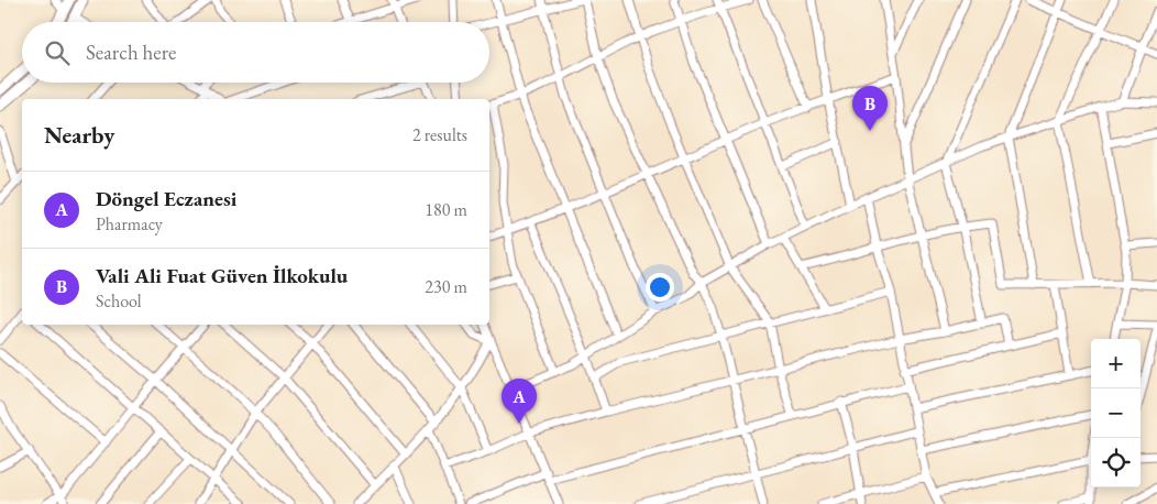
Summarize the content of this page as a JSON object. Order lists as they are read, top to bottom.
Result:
{
  "page": {
    "search": "Search here",
    "pins": ["B", "A"],
    "heading": ["Nearby", "2 results"],
    "list": [
      {
        "mark": "A",
        "name": "Döngel Eczanesi",
        "note": "Pharmacy",
        "value": "180 m"
      },
      {
        "mark": "B",
        "name": "Vali Ali Fuat Güven İlkokulu",
        "note": "School",
        "value": "230 m"
      }
    ],
    "map_buttons": ["+", "−"]
  }
}
